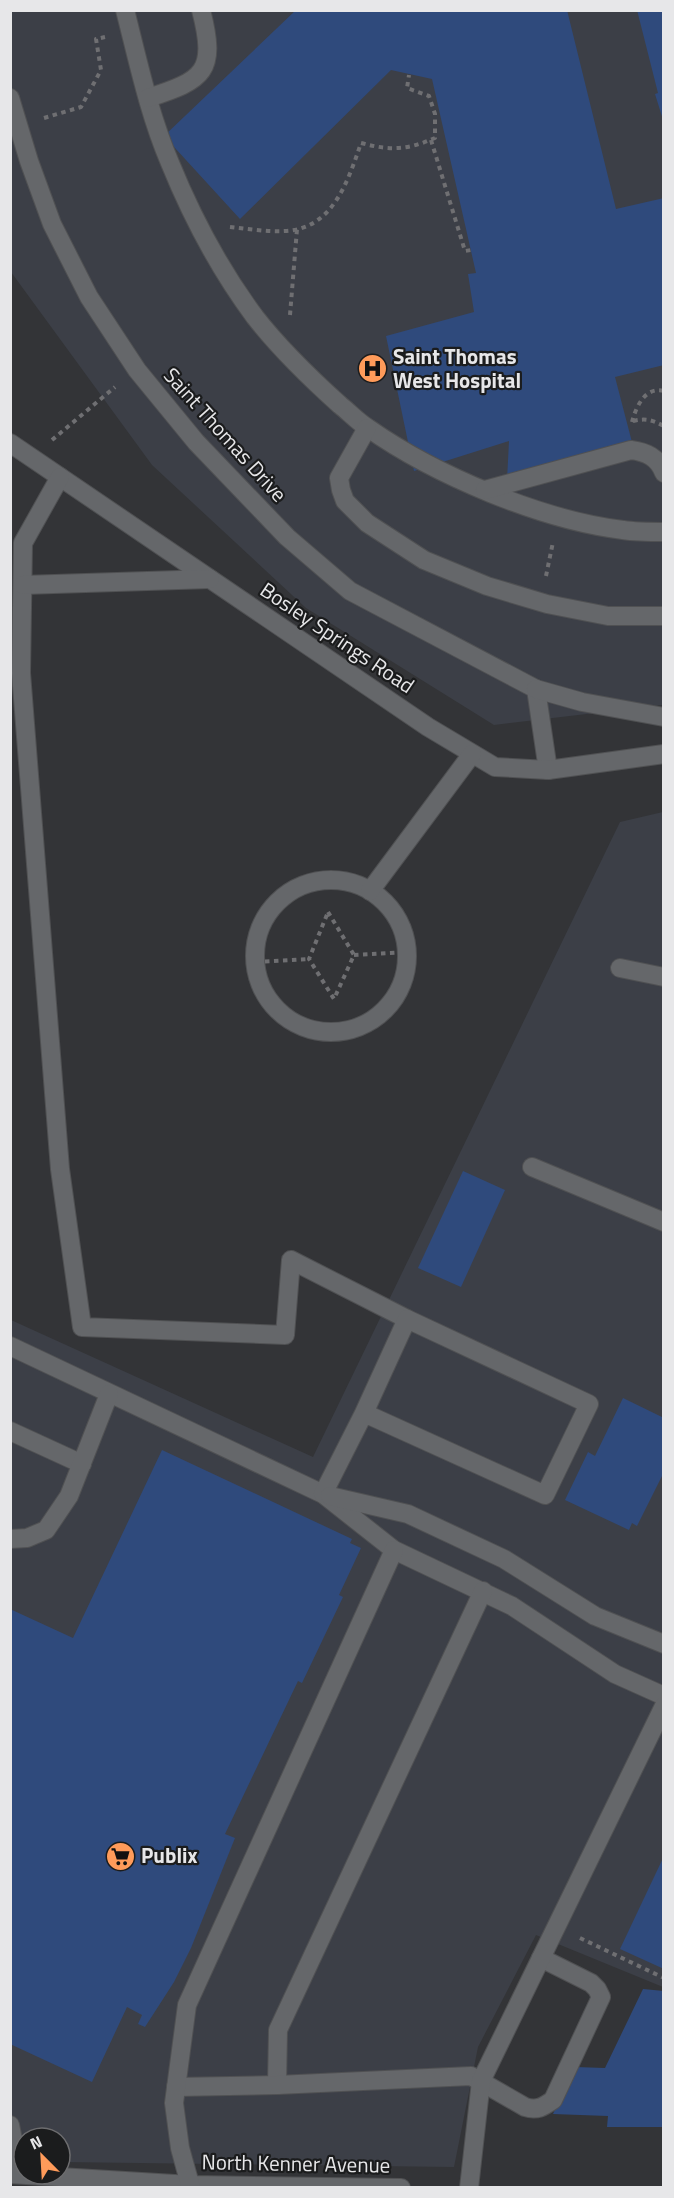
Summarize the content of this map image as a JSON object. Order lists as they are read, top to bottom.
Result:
{
  "streets": {
    "street": ["Saint Thomas Drive", "Bosley Springs Road", "North Kenner Avenue"]
  },
  "places": {
    "hospital": ["Saint Thomas West Hospital"],
    "supermarket": ["Publix"]
  },
  "north": "top left"
}
